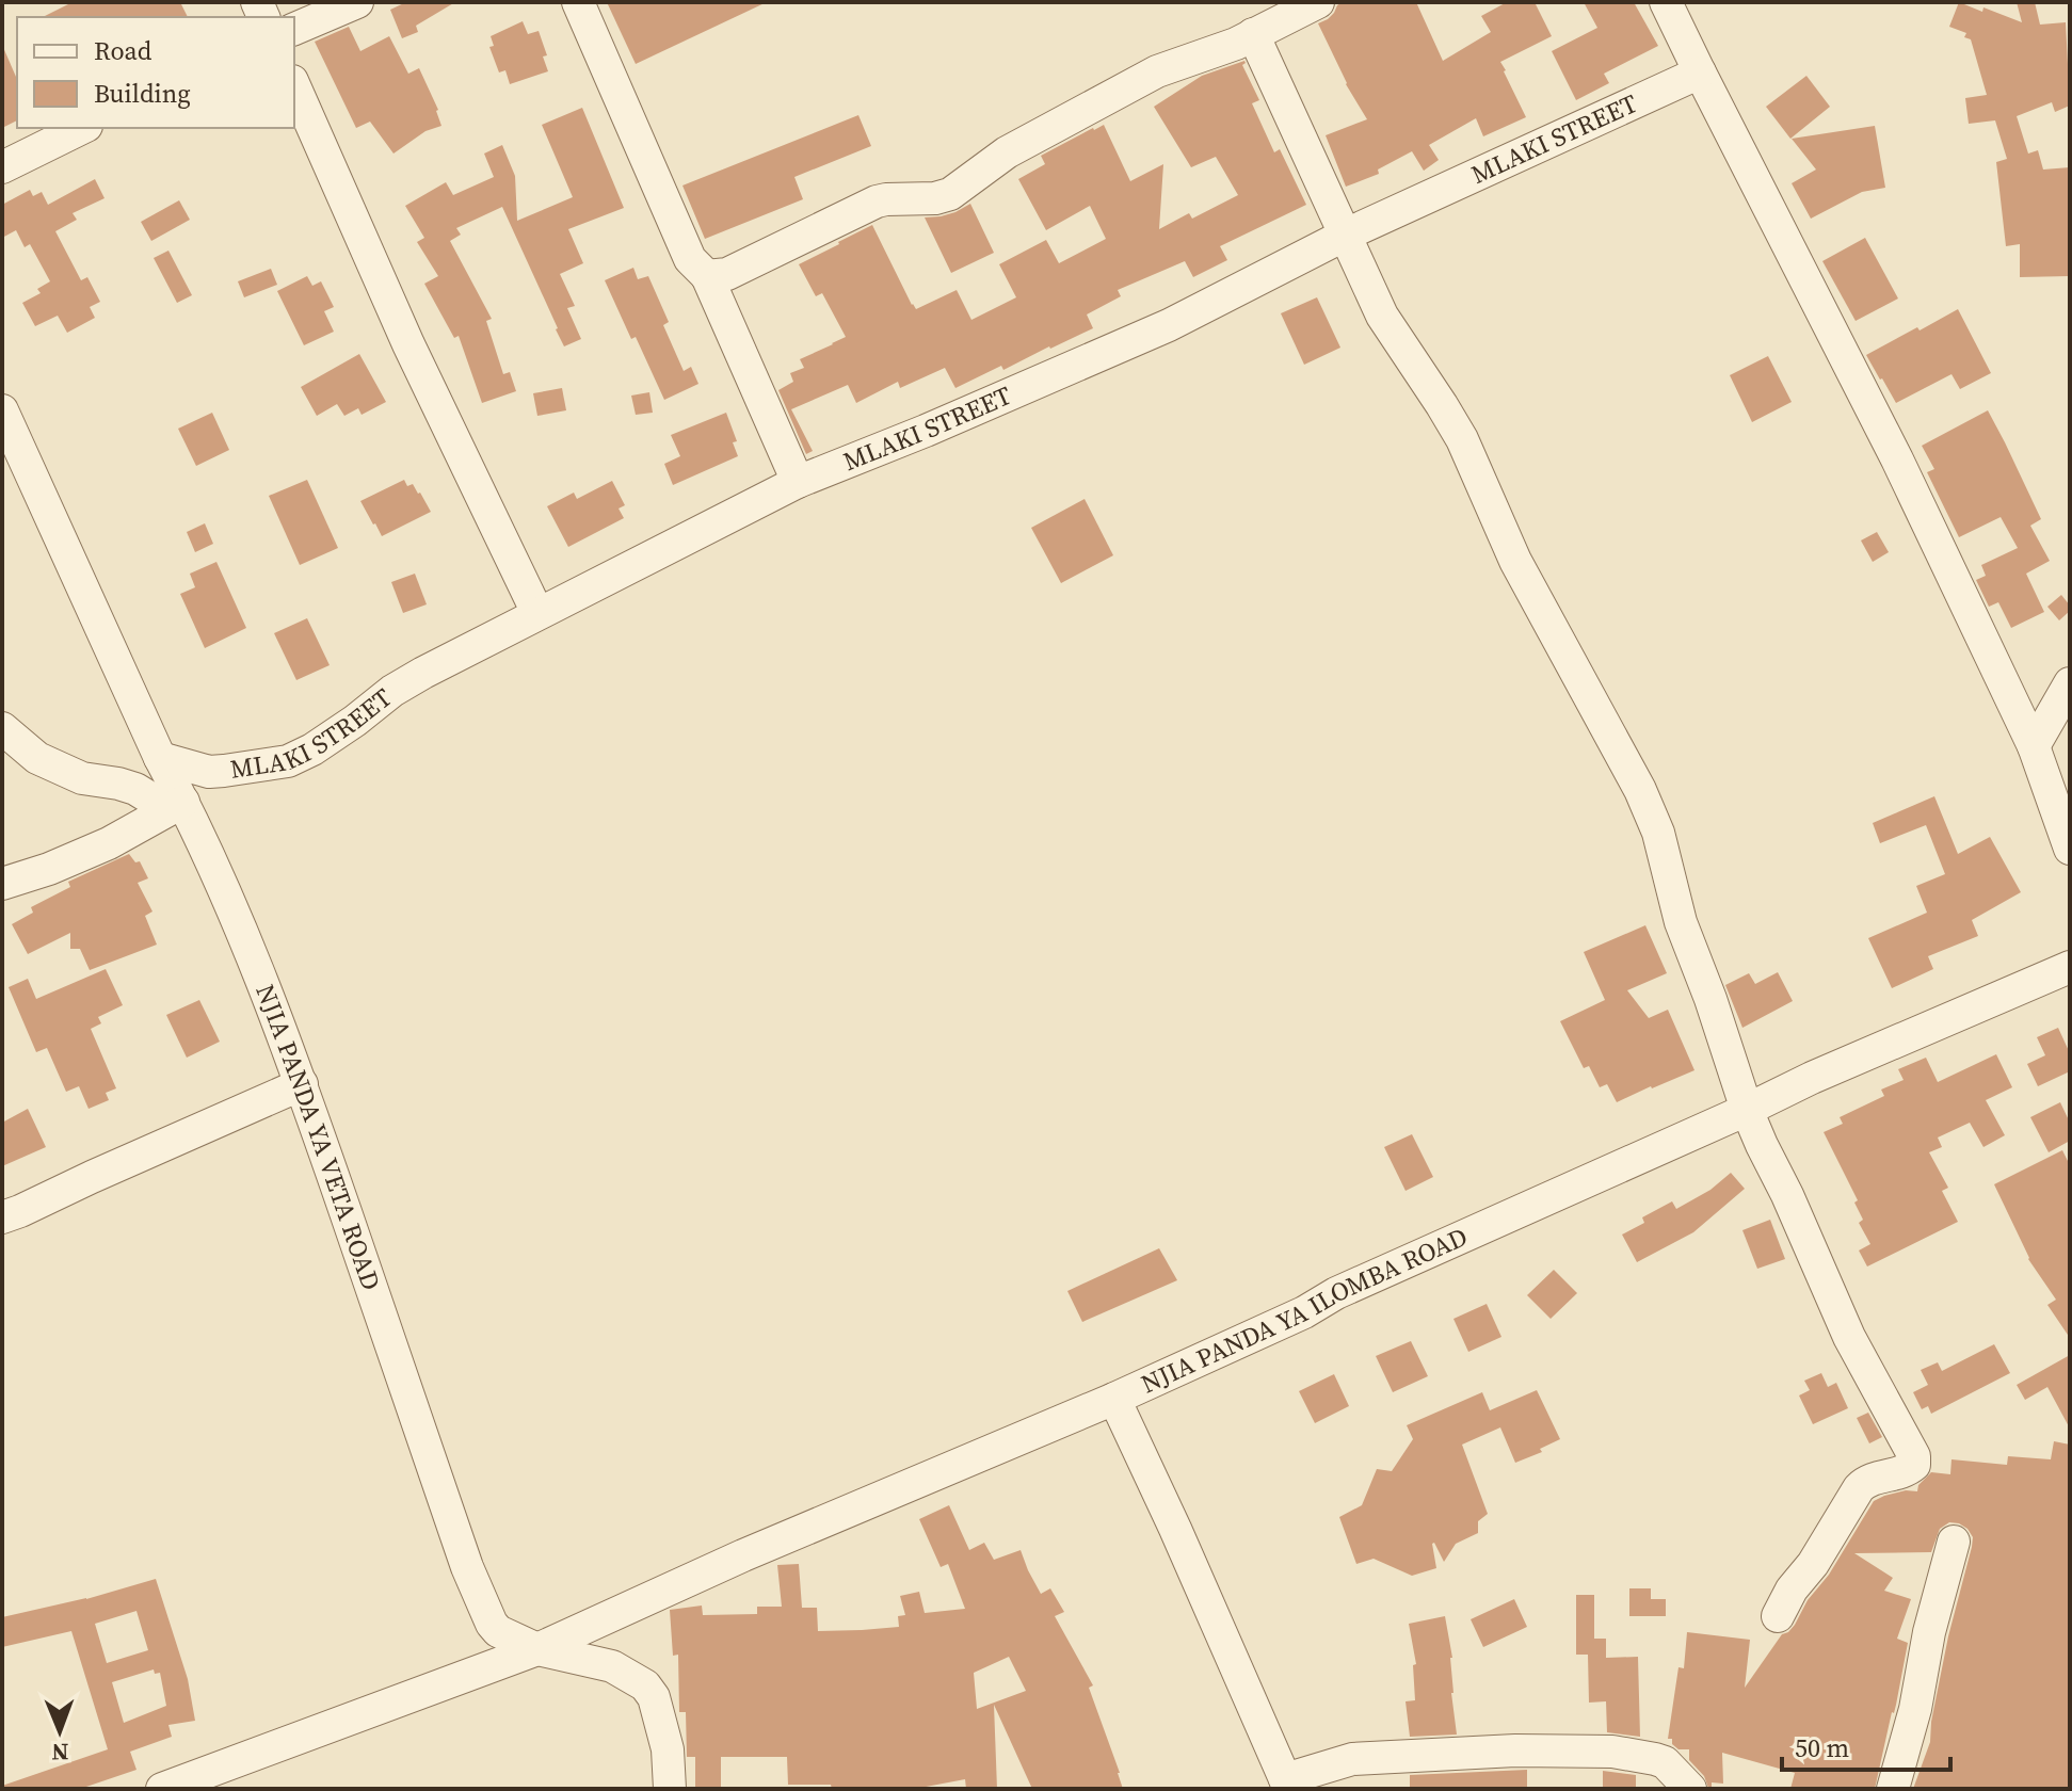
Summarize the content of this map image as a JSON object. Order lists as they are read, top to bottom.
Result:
{
  "streets": {
    "street": ["MLAKI STREET", "NJIA PANDA YA VETA ROAD", "NJIA PANDA YA ILOMBA ROAD"]
  },
  "crossings": [
    ["MLAKI STREET", "NJIA PANDA YA VETA ROAD"],
    ["NJIA PANDA YA VETA ROAD", "NJIA PANDA YA ILOMBA ROAD"]
  ],
  "legend": ["Road", "Building"],
  "scale_bar": "50 m",
  "north": "bottom"
}
